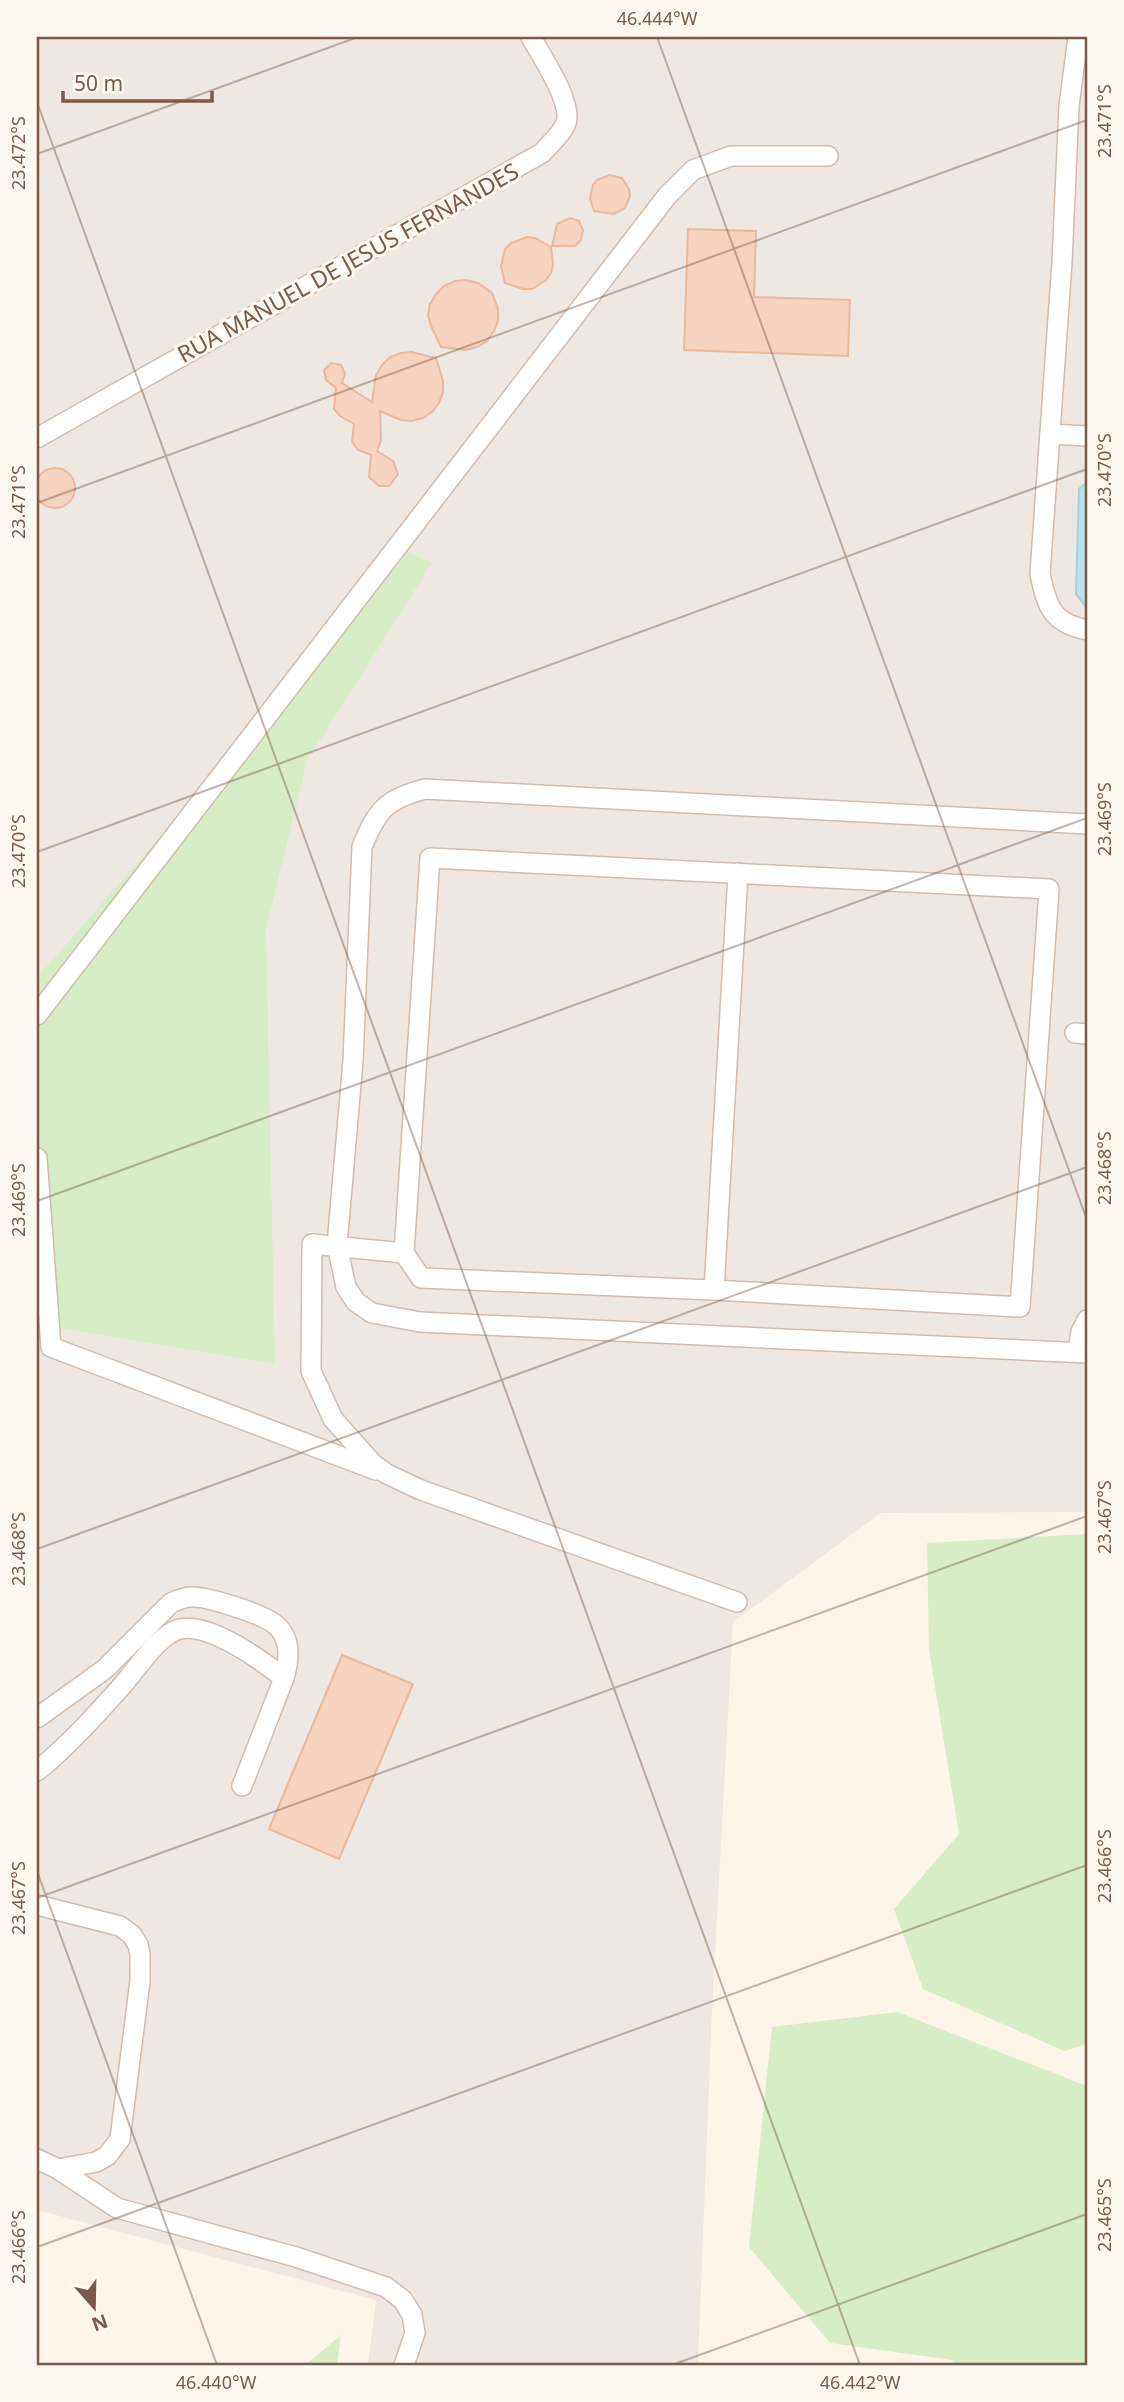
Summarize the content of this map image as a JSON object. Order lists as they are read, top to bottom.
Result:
{
  "streets": {
    "street": ["RUA MANUEL DE JESUS FERNANDES"]
  },
  "scale_bar": "50 m",
  "north": "bottom",
  "coordinates": [
    "46.444°W",
    "23.471°S",
    "23.472°S",
    "23.470°S",
    "23.469°S",
    "23.468°S",
    "23.467°S",
    "23.466°S",
    "23.465°S",
    "46.440°W",
    "46.442°W"
  ]
}
